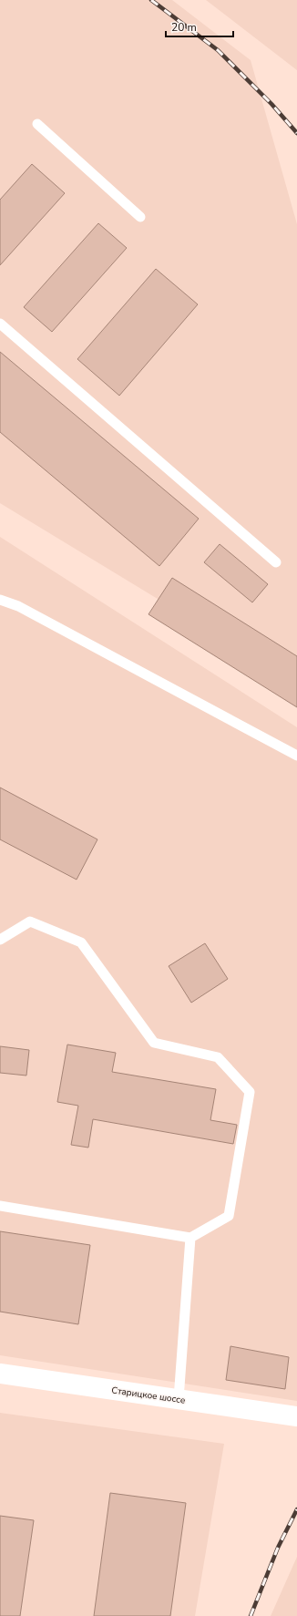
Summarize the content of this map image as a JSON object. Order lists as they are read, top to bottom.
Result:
{
  "streets": {
    "main road": ["Старицкое шоссе"]
  },
  "scale_bar": "20 m"
}
